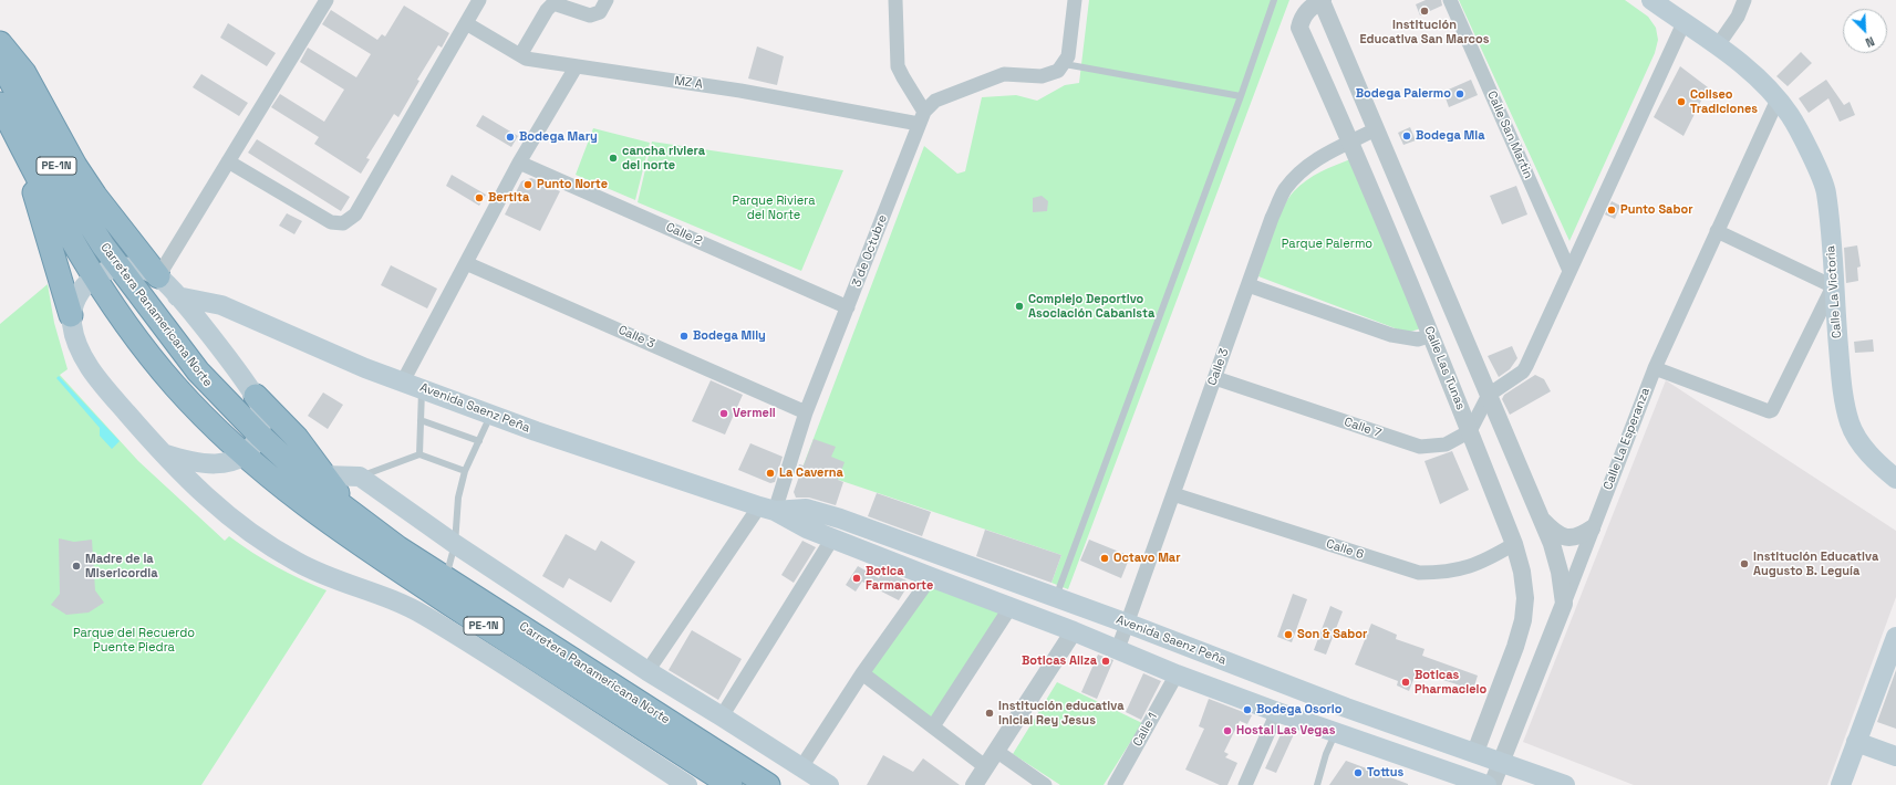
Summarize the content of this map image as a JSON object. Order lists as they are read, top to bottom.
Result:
{
  "streets": {
    "highway": ["PE-1N", "Carretera Panamericana Norte"],
    "main road": ["Calle La Victoria", "Avenida Saenz Peña"],
    "street": [
      "MZ A",
      "Calle San Martin",
      "Calle 2",
      "3 de Octubre",
      "Calle 3",
      "Calle Las Tunas",
      "Calle 7",
      "Calle La Esperanza",
      "Calle 6",
      "Calle 1"
    ]
  },
  "crossings": [
    ["MZ A", "3 de Octubre"],
    ["Calle 2", "3 de Octubre"],
    ["3 de Octubre", "Calle 3"],
    ["3 de Octubre", "Avenida Saenz Peña"],
    ["Calle La Victoria", "Calle La Esperanza"],
    ["Calle 3", "Calle Las Tunas"],
    ["Calle 3", "Avenida Saenz Peña"],
    ["Calle 3", "Calle 7"],
    ["Calle 3", "Calle 6"],
    ["Calle Las Tunas", "Avenida Saenz Peña"],
    ["Calle Las Tunas", "Calle 7"],
    ["Calle Las Tunas", "Calle La Esperanza"],
    ["Calle Las Tunas", "Calle 6"],
    ["Avenida Saenz Peña", "Calle La Esperanza"],
    ["Avenida Saenz Peña", "Calle 1"]
  ],
  "parks": ["Parque Riviera del Norte", "Parque Palermo", "Parque del Recuerdo Puente Piedra"],
  "places": [
    "Institución Educativa San Marcos",
    "Bodega Palermo",
    "Coliseo Tradiciones",
    "Bodega Mia",
    "Bodega Mary",
    "cancha riviera del norte",
    "Punto Norte",
    "Bertita",
    "Punto Sabor",
    "Complejo Deportivo Asociación Cabanista",
    "Bodega Mily",
    "Vermell",
    "La Caverna",
    "Octavo Mar",
    "Institución Educativa Augusto B. Leguía",
    "Madre de la Misericordia",
    "Botica Farmanorte",
    "Son & Sabor",
    "Boticas Aliza",
    "Boticas Pharmacielo",
    "Bodega Osorio",
    "Institución educativa inicial Rey Jesus",
    "Hostal Las Vegas",
    "Tottus"
  ],
  "north": "bottom right"
}
